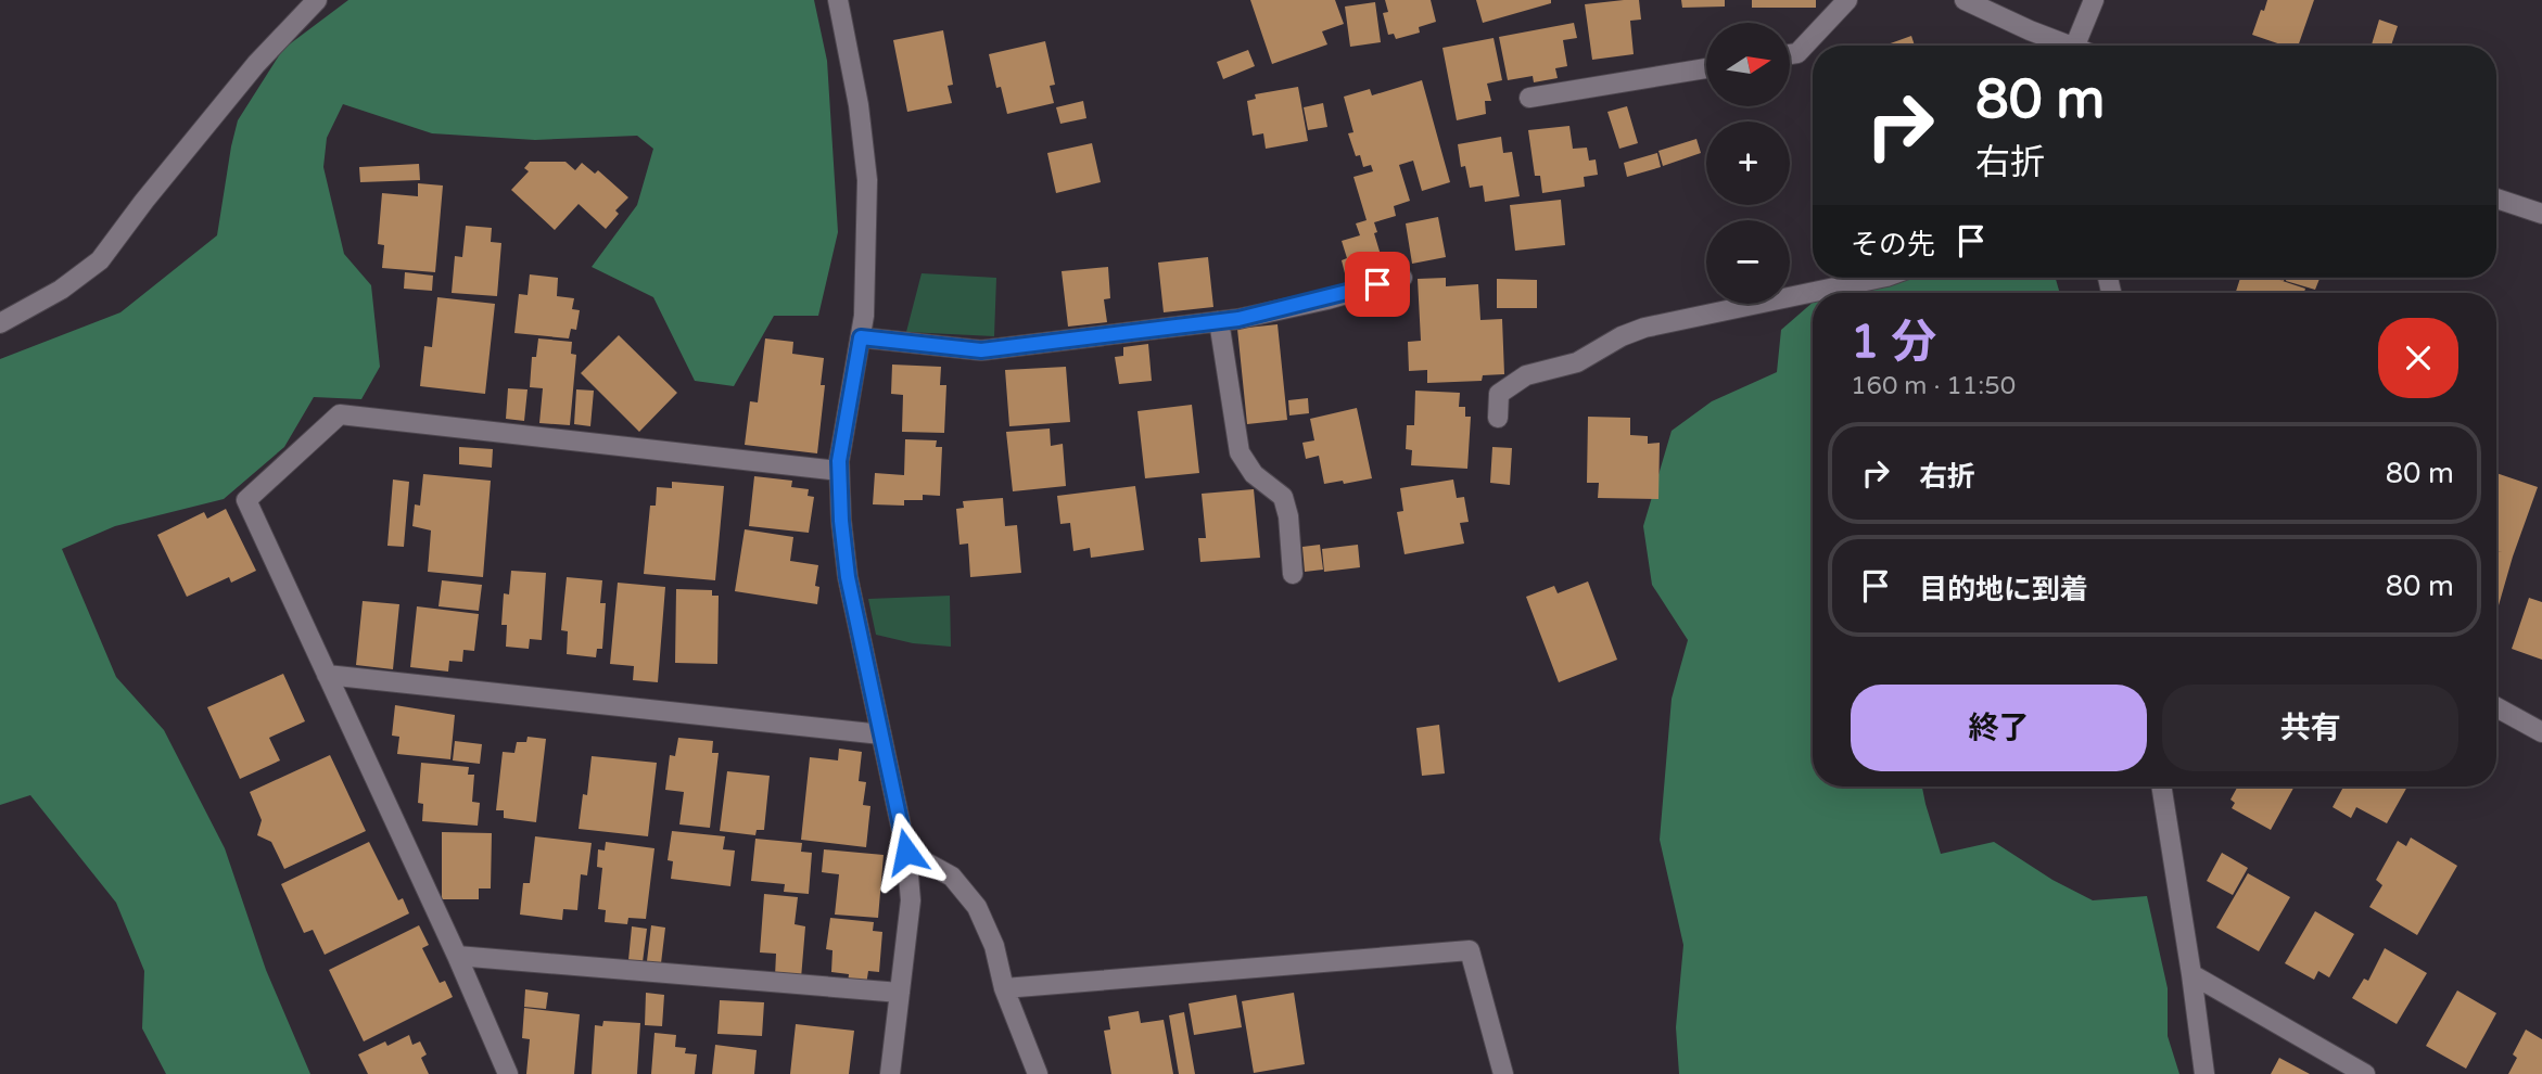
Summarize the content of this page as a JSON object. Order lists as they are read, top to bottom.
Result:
{
  "north": "right",
  "page": {
    "map_buttons": ["+", "−"],
    "turn": ["80 m", "右折"],
    "then": "その先",
    "heading": ["1 分", "160 m · 11:50"],
    "list": [
      {
        "name": "右折",
        "value": "80 m"
      },
      {
        "name": "目的地に到着",
        "value": "80 m"
      }
    ],
    "buttons": ["終了", "共有"]
  }
}
